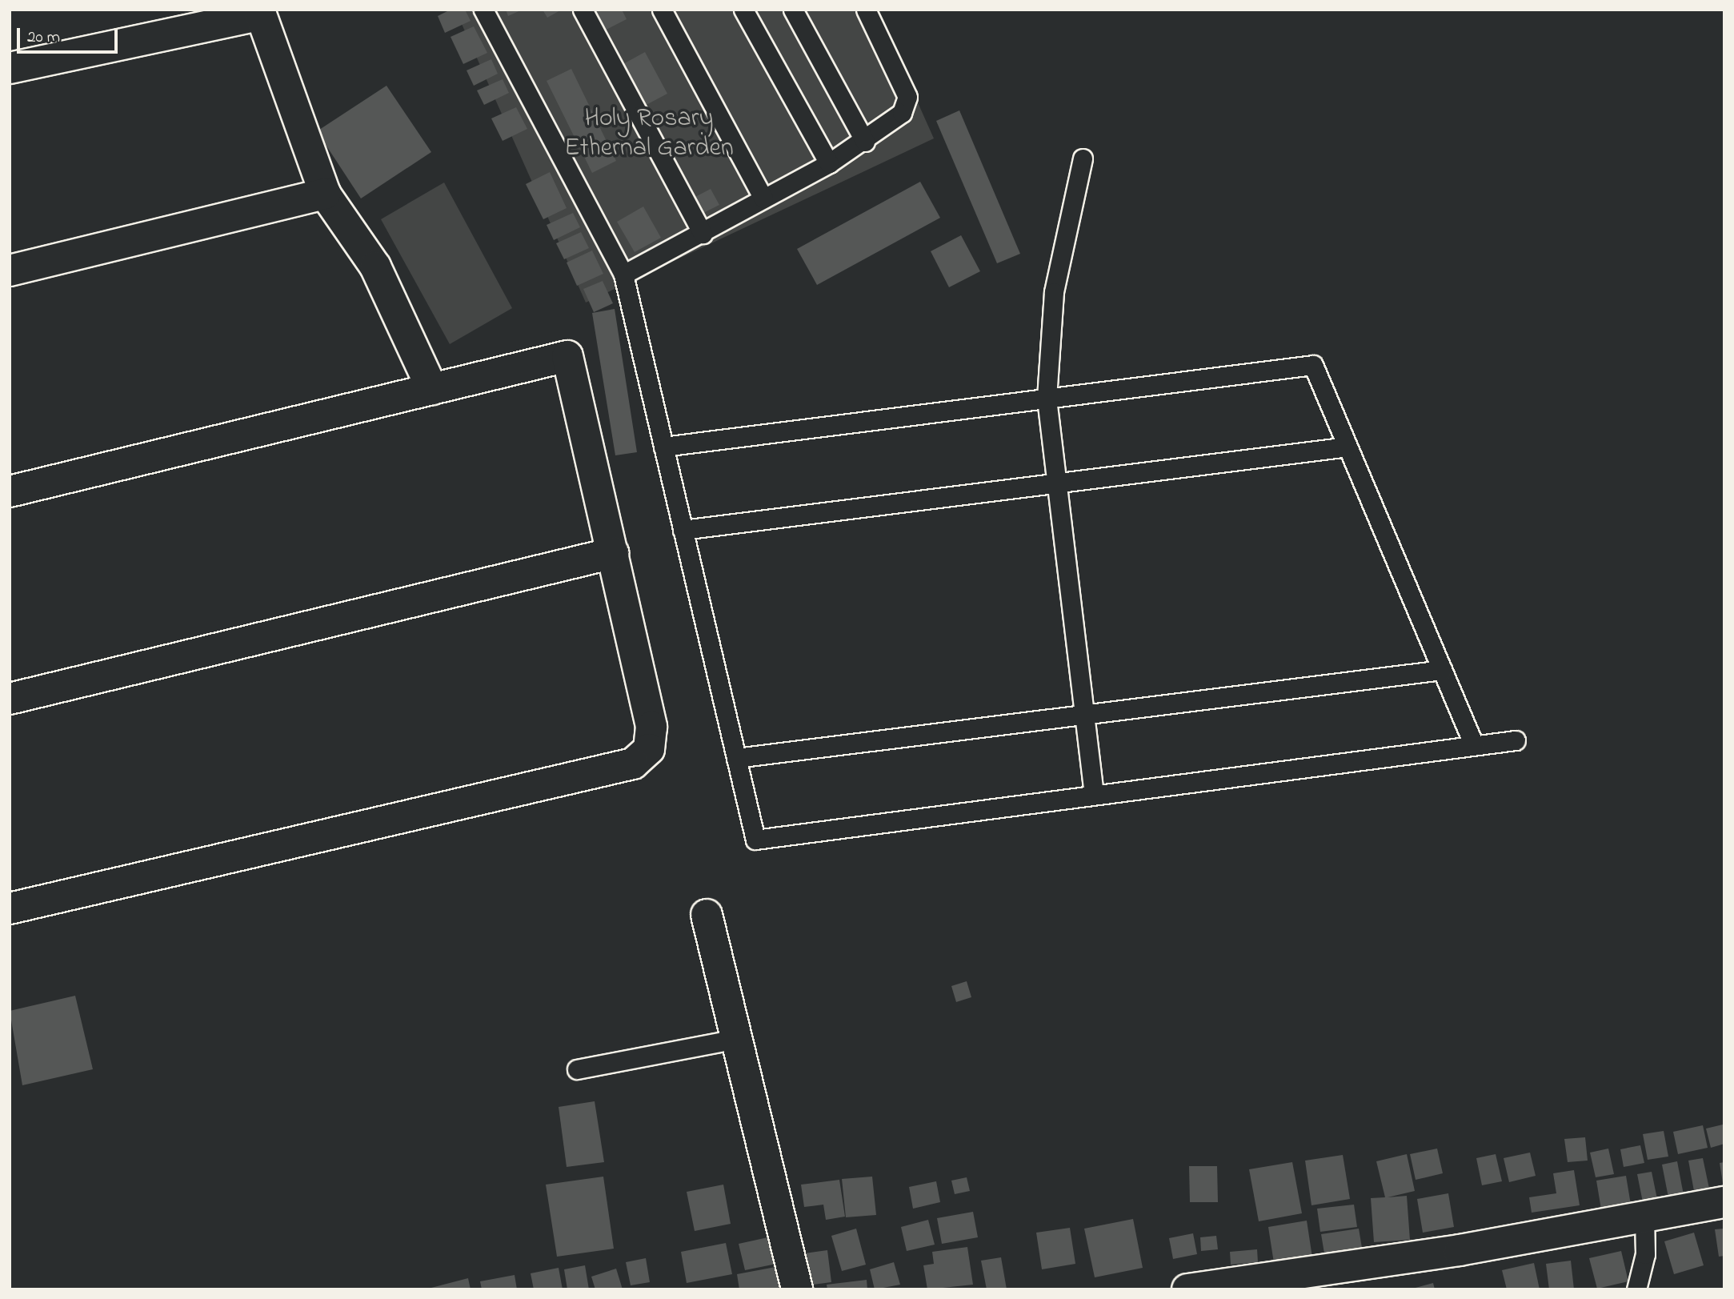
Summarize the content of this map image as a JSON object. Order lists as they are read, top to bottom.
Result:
{
  "parks": ["Holy Rosary Ethernal Garden"],
  "scale_bar": "20 m"
}
